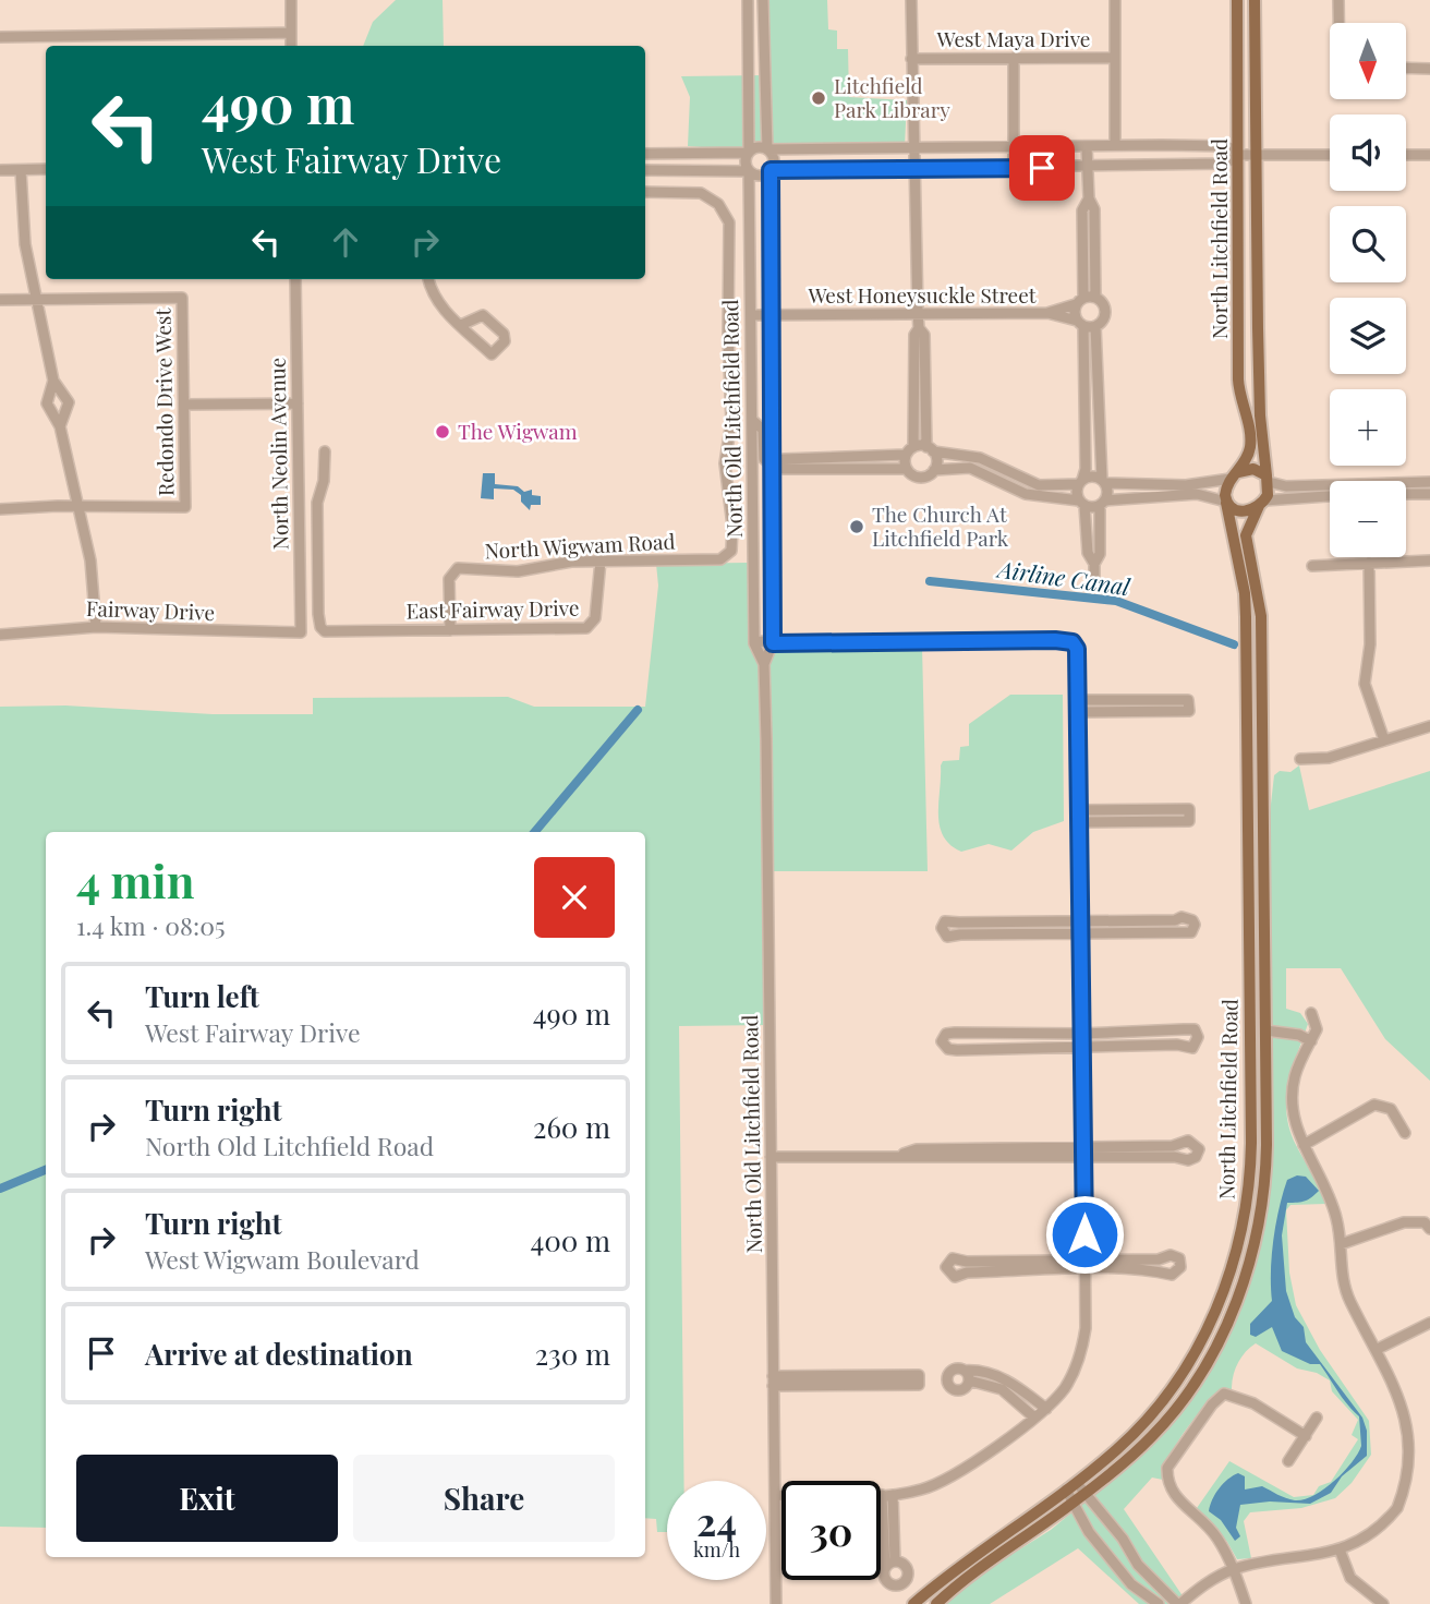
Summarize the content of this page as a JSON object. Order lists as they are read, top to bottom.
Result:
{
  "streets": {
    "main road": ["North Litchfield Road"],
    "street": [
      "West Maya Drive",
      "West Honeysuckle Street",
      "Redondo Drive West",
      "North Old Litchfield Road",
      "North Neolin Avenue",
      "North Wigwam Road",
      "East Fairway Drive",
      "Fairway Drive"
    ]
  },
  "crossings": [
    ["West Honeysuckle Street", "North Old Litchfield Road"],
    ["North Neolin Avenue", "Fairway Drive"],
    ["North Wigwam Road", "East Fairway Drive"]
  ],
  "water": ["Airline Canal"],
  "places": ["Litchfield Park Library", "The Wigwam", "The Church At Litchfield Park"],
  "north": "bottom",
  "page": {
    "map_buttons": ["+", "−"],
    "turn": ["490 m", "West Fairway Drive"],
    "heading": ["4 min", "1.4 km · 08:05"],
    "list": [
      {
        "name": "Turn left",
        "note": "West Fairway Drive",
        "value": "490 m"
      },
      {
        "name": "Turn right",
        "note": "North Old Litchfield Road",
        "value": "260 m"
      },
      {
        "name": "Turn right",
        "note": "West Wigwam Boulevard",
        "value": "400 m"
      },
      {
        "name": "Arrive at destination",
        "value": "230 m"
      }
    ],
    "buttons": ["Exit", "Share"],
    "speed": "24 km/h",
    "limit": "30"
  }
}
